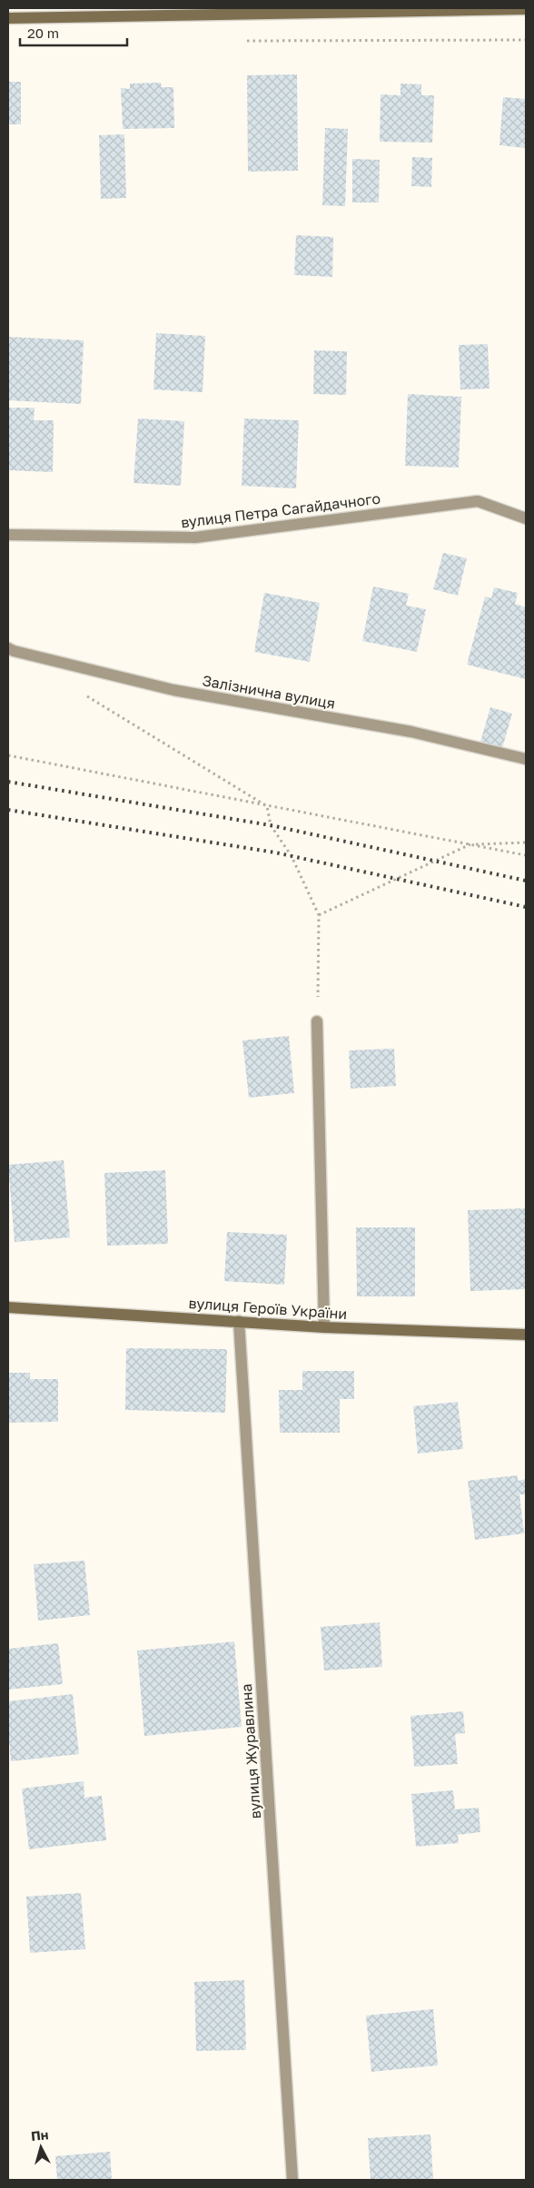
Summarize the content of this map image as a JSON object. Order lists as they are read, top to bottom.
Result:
{
  "streets": {
    "street": [
      "вулиця Петра Сагайдачного",
      "Залізнична вулиця",
      "вулиця Героїв України",
      "вулиця Журавлина"
    ]
  },
  "crossings": [
    ["вулиця Героїв України", "вулиця Журавлина"]
  ],
  "scale_bar": "20 m",
  "north": "top"
}
